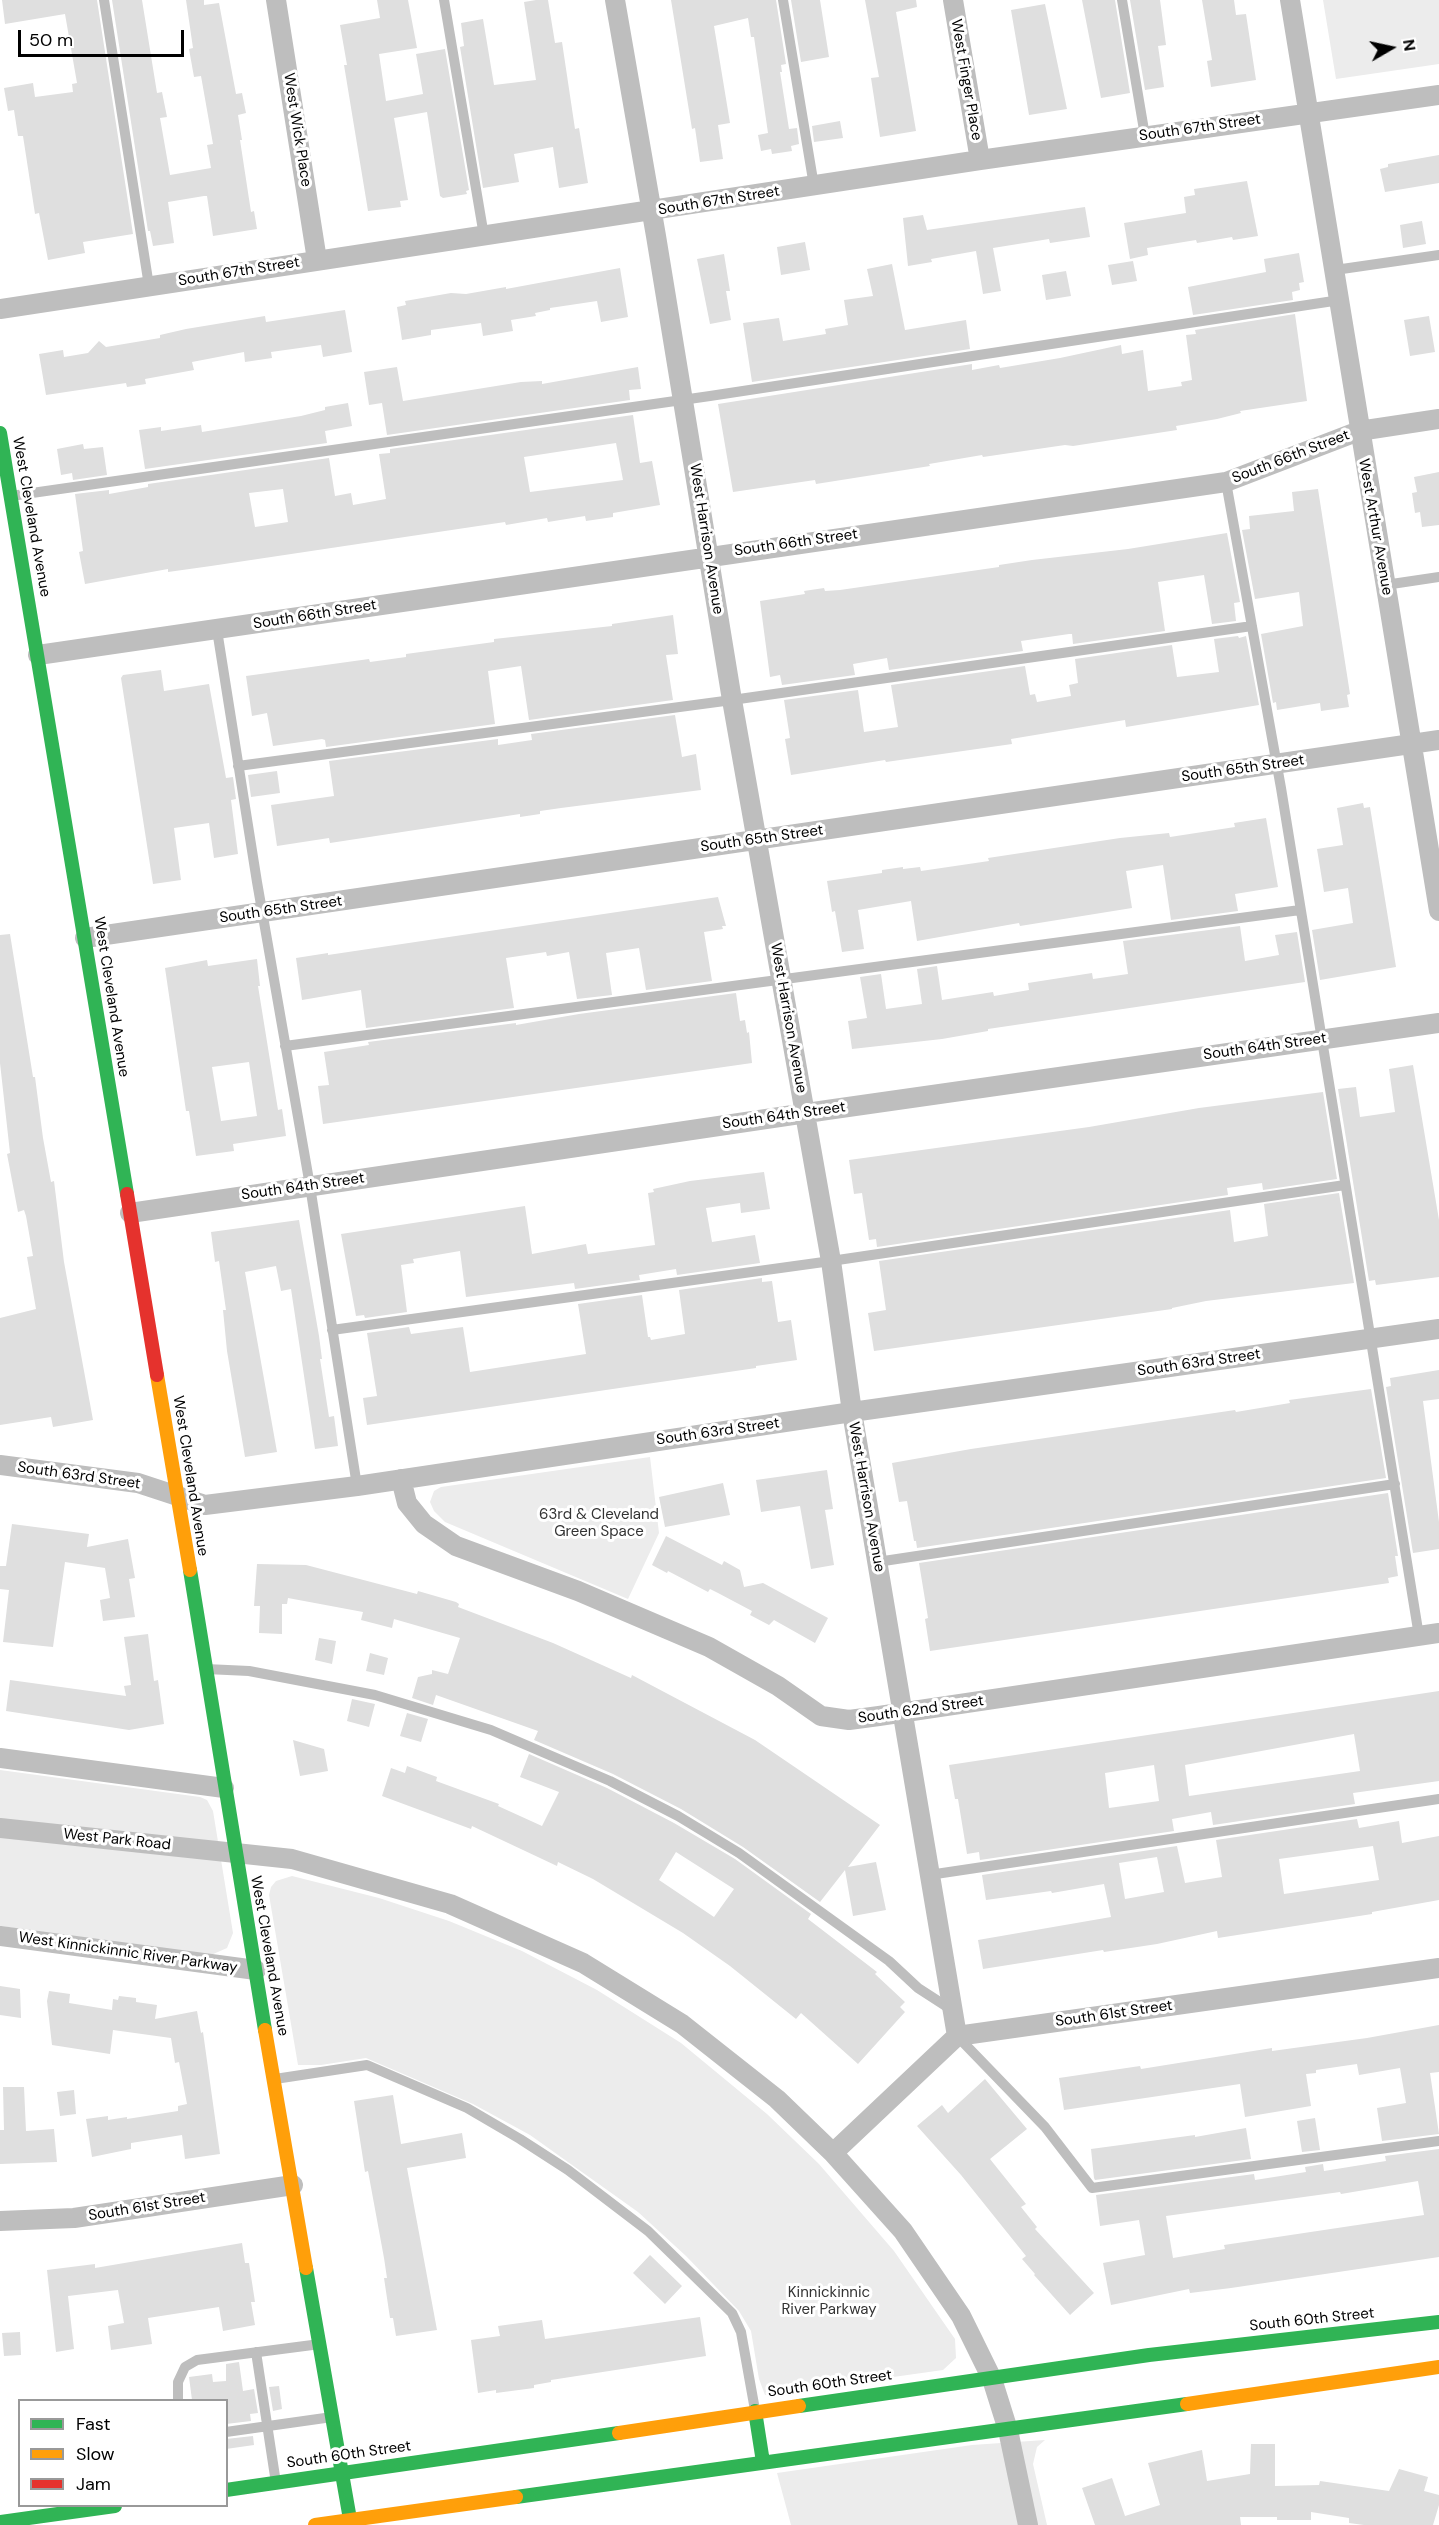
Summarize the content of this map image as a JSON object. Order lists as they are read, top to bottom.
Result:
{
  "streets": {
    "main road": ["West Cleveland Avenue", "South 60th Street"],
    "street": [
      "West Finger Place",
      "South 67th Street",
      "West Wick Place",
      "South 66th Street",
      "West Arthur Avenue",
      "West Harrison Avenue",
      "South 65th Street",
      "South 64th Street",
      "South 63rd Street",
      "South 62nd Street",
      "West Park Road",
      "West Kinnickinnic River Parkway",
      "South 61st Street"
    ]
  },
  "crossings": [
    ["West Finger Place", "South 67th Street"],
    ["South 67th Street", "West Wick Place"],
    ["South 67th Street", "West Arthur Avenue"],
    ["South 67th Street", "West Harrison Avenue"],
    ["South 66th Street", "West Cleveland Avenue"],
    ["South 66th Street", "West Arthur Avenue"],
    ["South 66th Street", "West Harrison Avenue"],
    ["West Cleveland Avenue", "South 65th Street"],
    ["West Cleveland Avenue", "South 64th Street"],
    ["West Cleveland Avenue", "South 63rd Street"],
    ["West Cleveland Avenue", "West Park Road"],
    ["West Cleveland Avenue", "West Kinnickinnic River Parkway"],
    ["West Cleveland Avenue", "South 61st Street"],
    ["West Cleveland Avenue", "South 60th Street"],
    ["West Arthur Avenue", "South 65th Street"],
    ["West Harrison Avenue", "South 65th Street"],
    ["West Harrison Avenue", "South 64th Street"],
    ["West Harrison Avenue", "South 63rd Street"],
    ["West Harrison Avenue", "South 62nd Street"],
    ["West Harrison Avenue", "South 61st Street"],
    ["South 63rd Street", "South 62nd Street"]
  ],
  "parks": ["63rd & Cleveland Green Space", "Kinnickinnic River Parkway"],
  "legend": ["Fast", "Slow", "Jam"],
  "scale_bar": "50 m",
  "north": "right"
}
